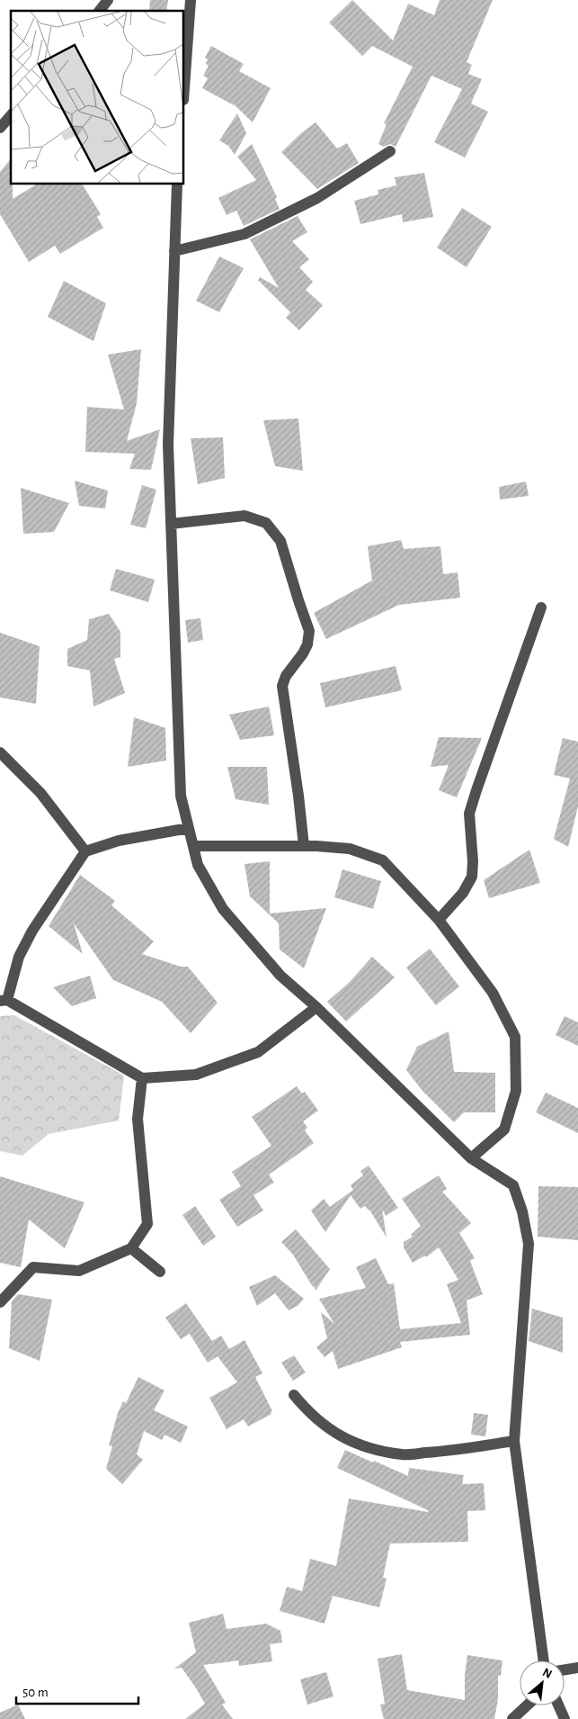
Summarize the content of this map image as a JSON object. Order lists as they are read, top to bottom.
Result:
{
  "scale_bar": "50 m",
  "north": "top right"
}
